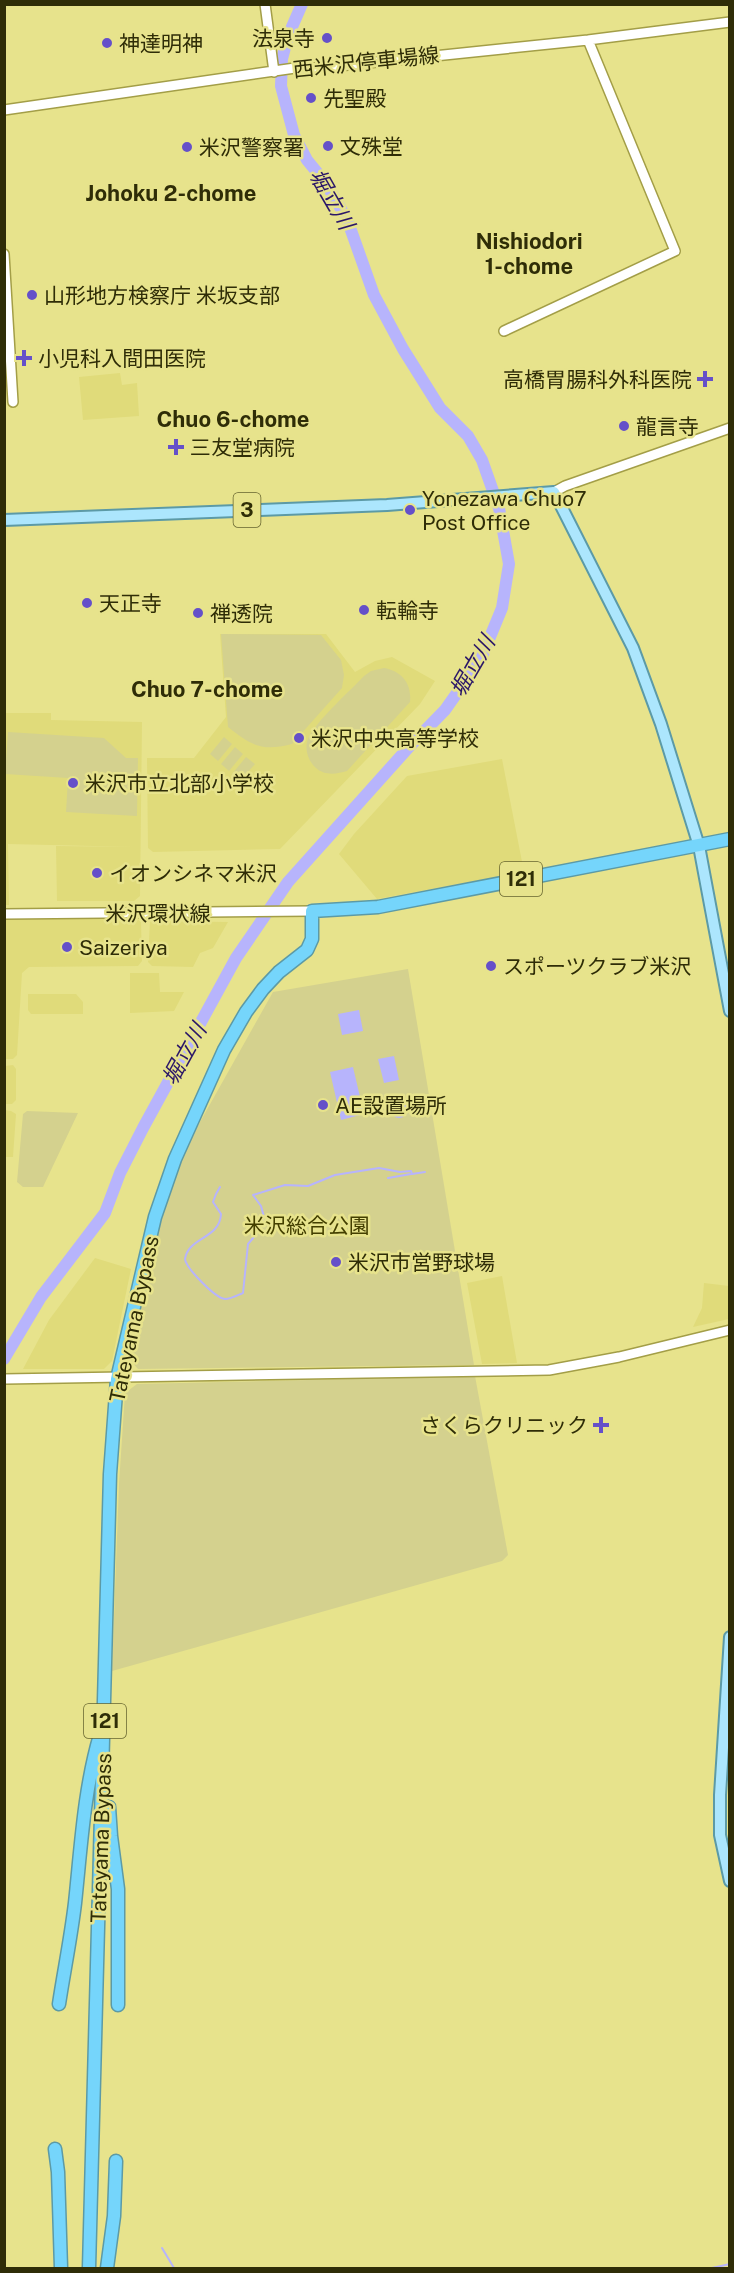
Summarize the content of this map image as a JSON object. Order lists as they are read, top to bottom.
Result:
{
  "streets": {
    "highway": ["121", "Tateyama Bypass"],
    "main road": ["3"],
    "street": ["西米沢停車場線", "米沢環状線"]
  },
  "crossings": [
    ["121", "米沢環状線"],
    ["121", "Tateyama Bypass"],
    ["米沢環状線", "Tateyama Bypass"]
  ],
  "districts": [
    "Johoku 2-chome",
    "Nishiodori 1-chome",
    "Chuo 6-chome",
    "Chuo 7-chome"
  ],
  "water": ["堀立川"],
  "parks": ["米沢総合公園"],
  "places": {
    "other": [
      "法泉寺",
      "神達明神",
      "先聖殿",
      "文殊堂",
      "米沢警察署",
      "山形地方検察庁 米坂支部",
      "龍言寺",
      "Yonezawa Chuo7 Post Office",
      "天正寺",
      "転輪寺",
      "禅透院",
      "米沢中央高等学校",
      "米沢市立北部小学校",
      "イオンシネマ米沢",
      "Saizeriya",
      "スポーツクラブ米沢",
      "AE設置場所",
      "米沢市営野球場"
    ],
    "health": [
      "小児科入間田医院",
      "高橋胃腸科外科医院",
      "三友堂病院",
      "さくらクリニック"
    ]
  }
}
